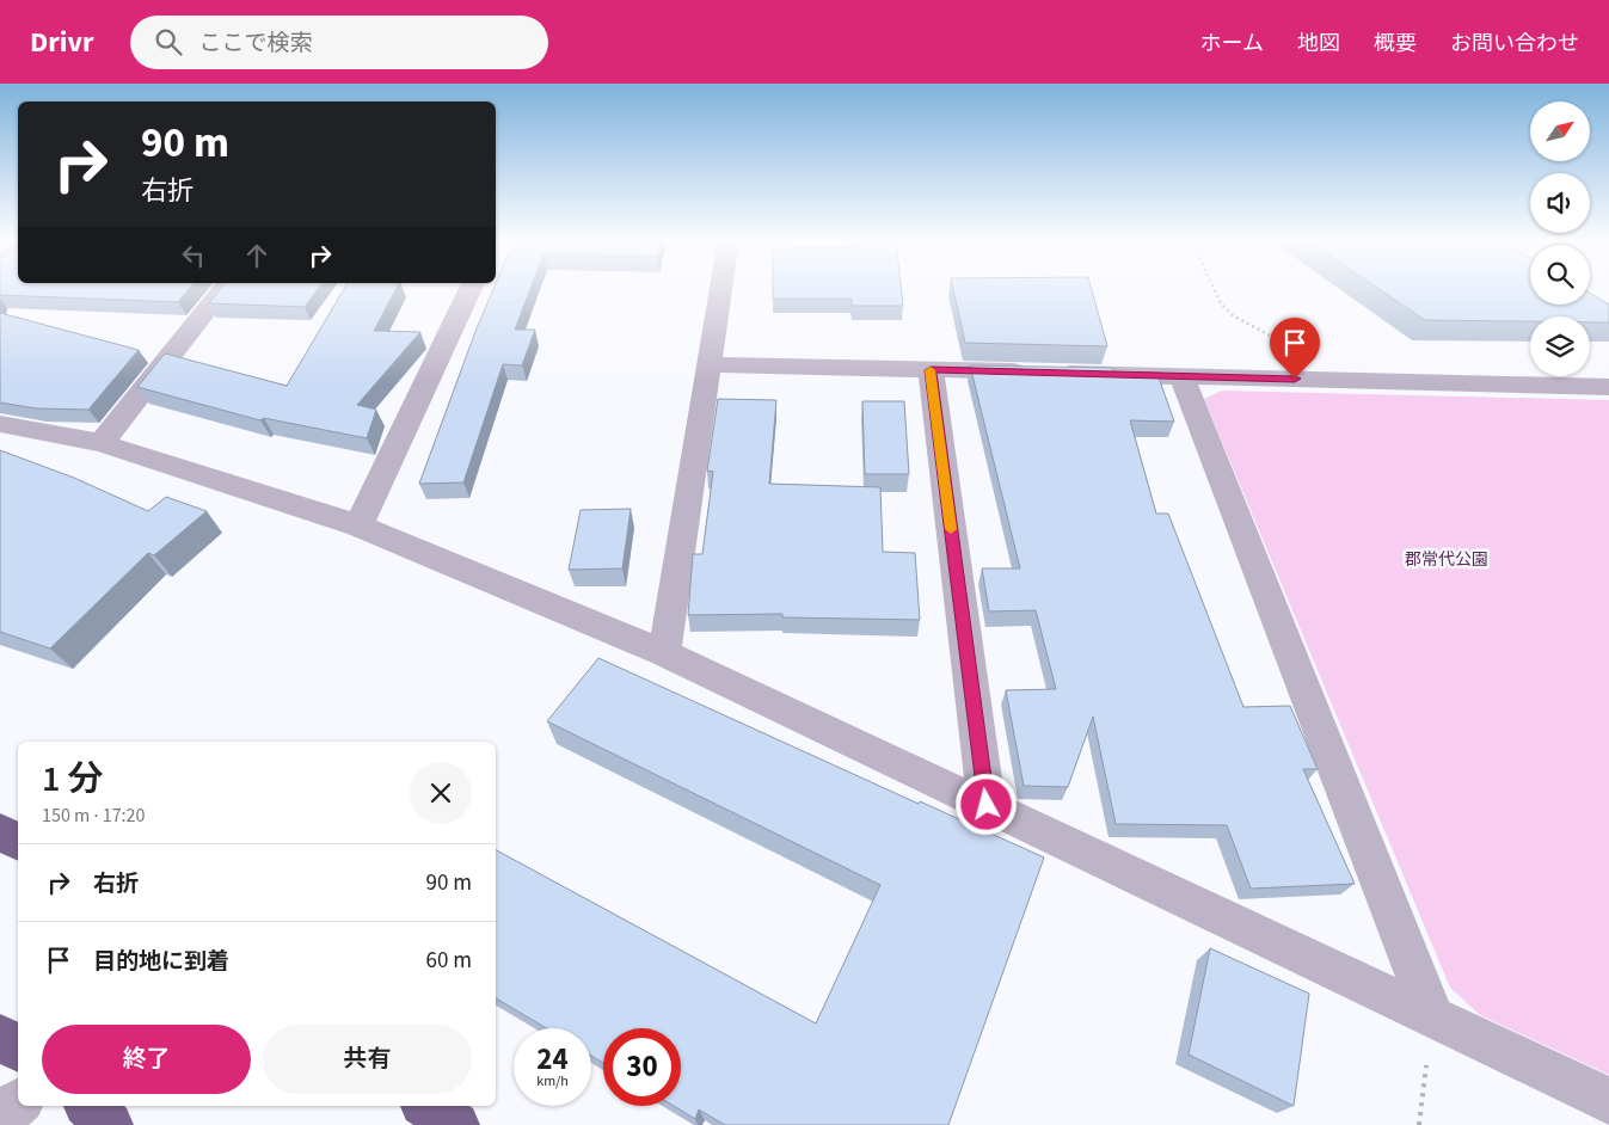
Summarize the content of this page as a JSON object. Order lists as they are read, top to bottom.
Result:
{
  "parks": ["郡常代公園"],
  "north": "top right",
  "page": {
    "header": "Drivr",
    "search": "ここで検索",
    "nav": [
      "ホーム",
      "地図",
      "概要",
      "お問い合わせ"
    ],
    "turn": ["90 m", "右折"],
    "heading": ["1 分", "150 m · 17:20"],
    "list": [
      {
        "name": "右折",
        "value": "90 m"
      },
      {
        "name": "目的地に到着",
        "value": "60 m"
      }
    ],
    "buttons": ["終了", "共有"],
    "speed": "24 km/h",
    "limit": "30"
  }
}
